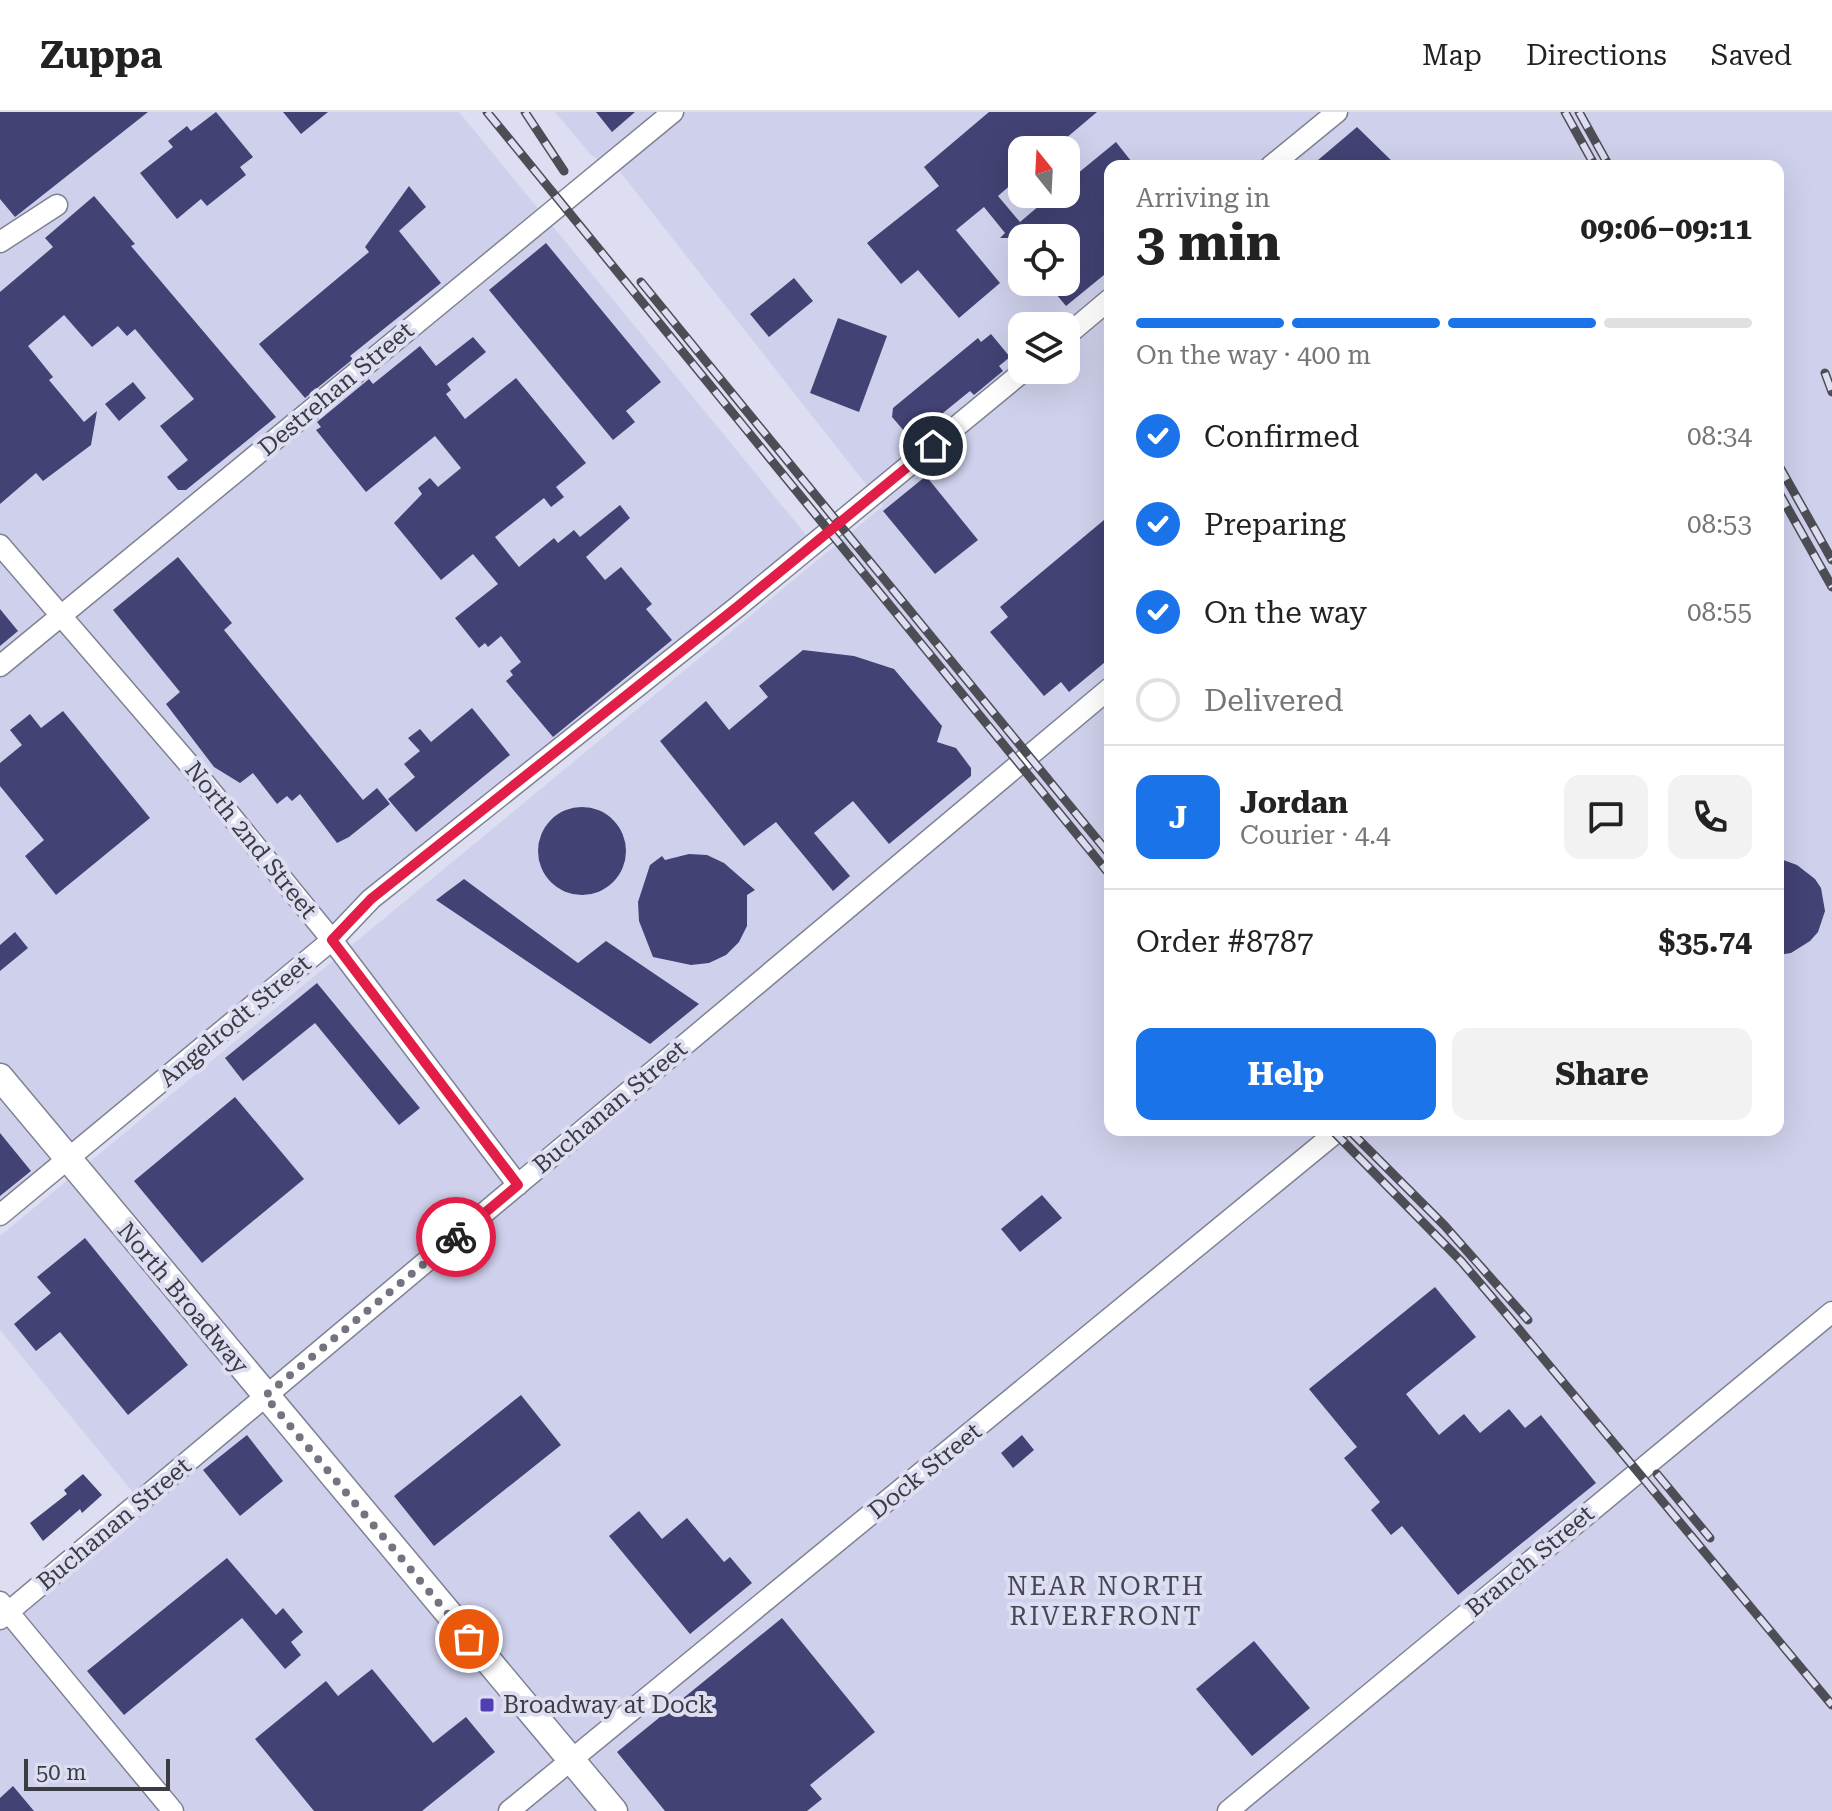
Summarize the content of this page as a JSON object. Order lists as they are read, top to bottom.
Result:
{
  "streets": {
    "main road": ["North Broadway"],
    "street": [
      "Destrehan Street",
      "North 2nd Street",
      "Angelrodt Street",
      "Buchanan Street",
      "Dock Street",
      "Branch Street"
    ]
  },
  "crossings": [
    ["Destrehan Street", "North 2nd Street"],
    ["North 2nd Street", "Angelrodt Street"],
    ["North 2nd Street", "Buchanan Street"],
    ["Angelrodt Street", "North Broadway"],
    ["Buchanan Street", "North Broadway"],
    ["North Broadway", "Dock Street"]
  ],
  "districts": ["NEAR NORTH RIVERFRONT"],
  "places": {
    "transit": ["Broadway at Dock"]
  },
  "scale_bar": "50 m",
  "north": "top",
  "page": {
    "header": "Zuppa",
    "nav": ["Map", "Directions", "Saved"],
    "heading": ["3 min", "Arriving in", "09:06–09:11"],
    "panel": [
      "Jordan",
      "Courier · 4.4",
      "Order #8787",
      "$35.74"
    ],
    "bar": "On the way · 400 m",
    "list": [
      ["Confirmed", "08:34"],
      ["Preparing", "08:53"],
      ["On the way", "08:55"],
      "Delivered"
    ],
    "round": "J",
    "buttons": ["Help", "Share"],
    "scale": "50 m"
  }
}
